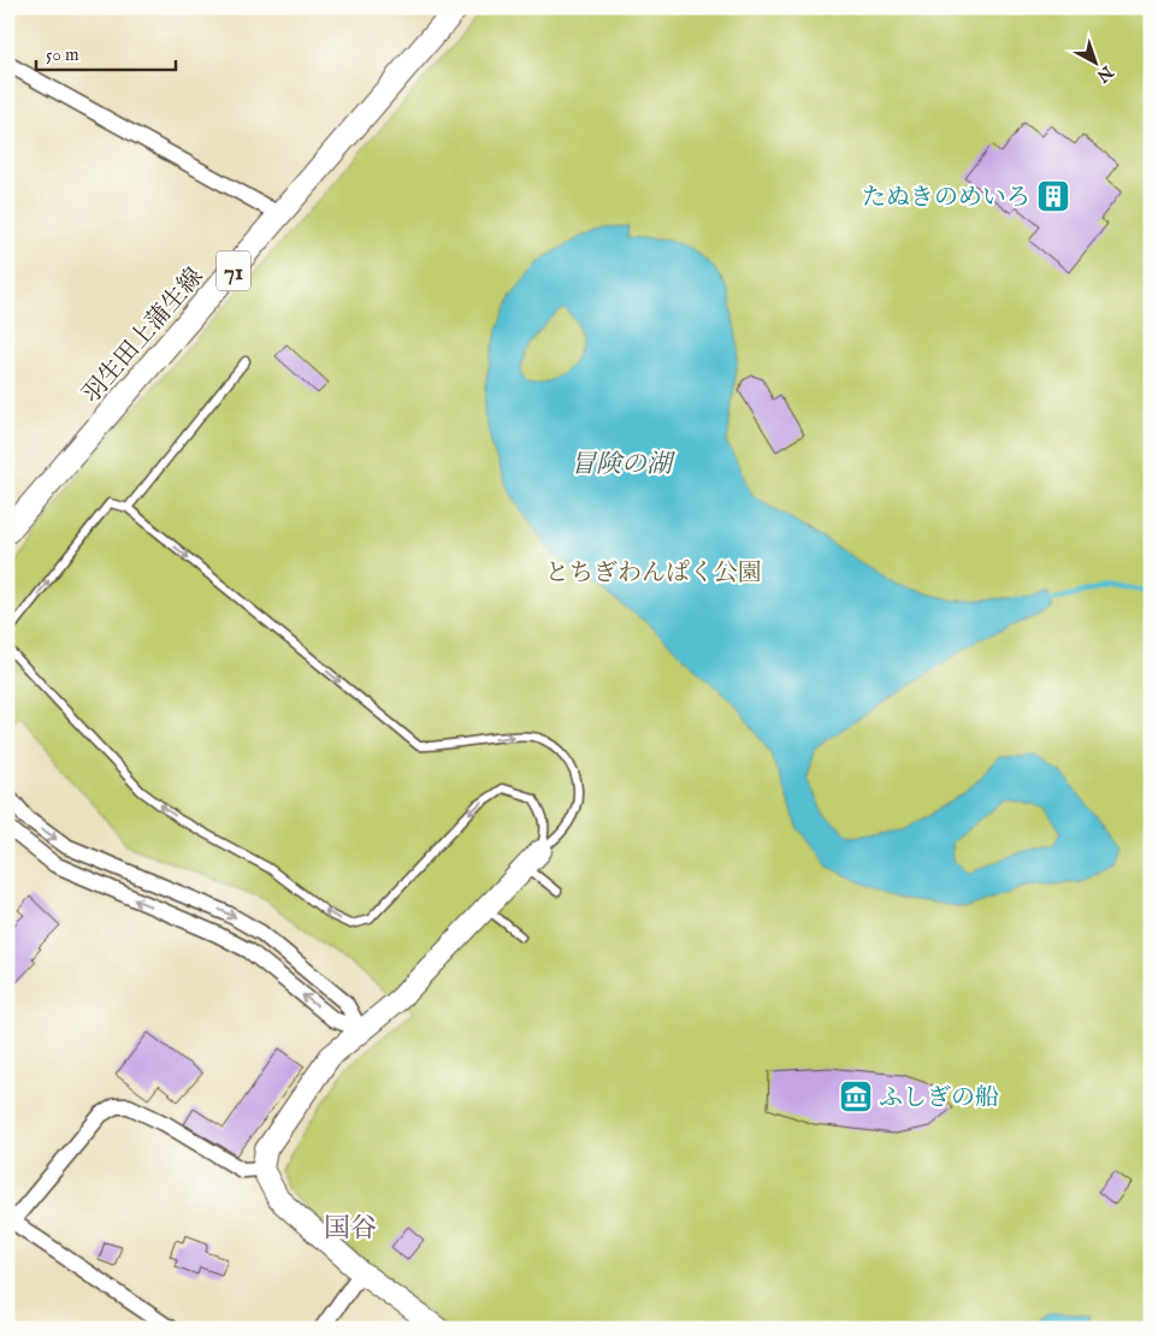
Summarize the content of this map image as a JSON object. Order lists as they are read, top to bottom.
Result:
{
  "streets": {
    "main road": ["71", "羽生田上蒲生線"]
  },
  "districts": ["国谷"],
  "water": ["冒険の湖"],
  "parks": ["とちぎわんぱく公園"],
  "places": {
    "building": ["たぬきのめいろ"],
    "museum": ["ふしぎの船"]
  },
  "scale_bar": "50 m",
  "north": "bottom right"
}
